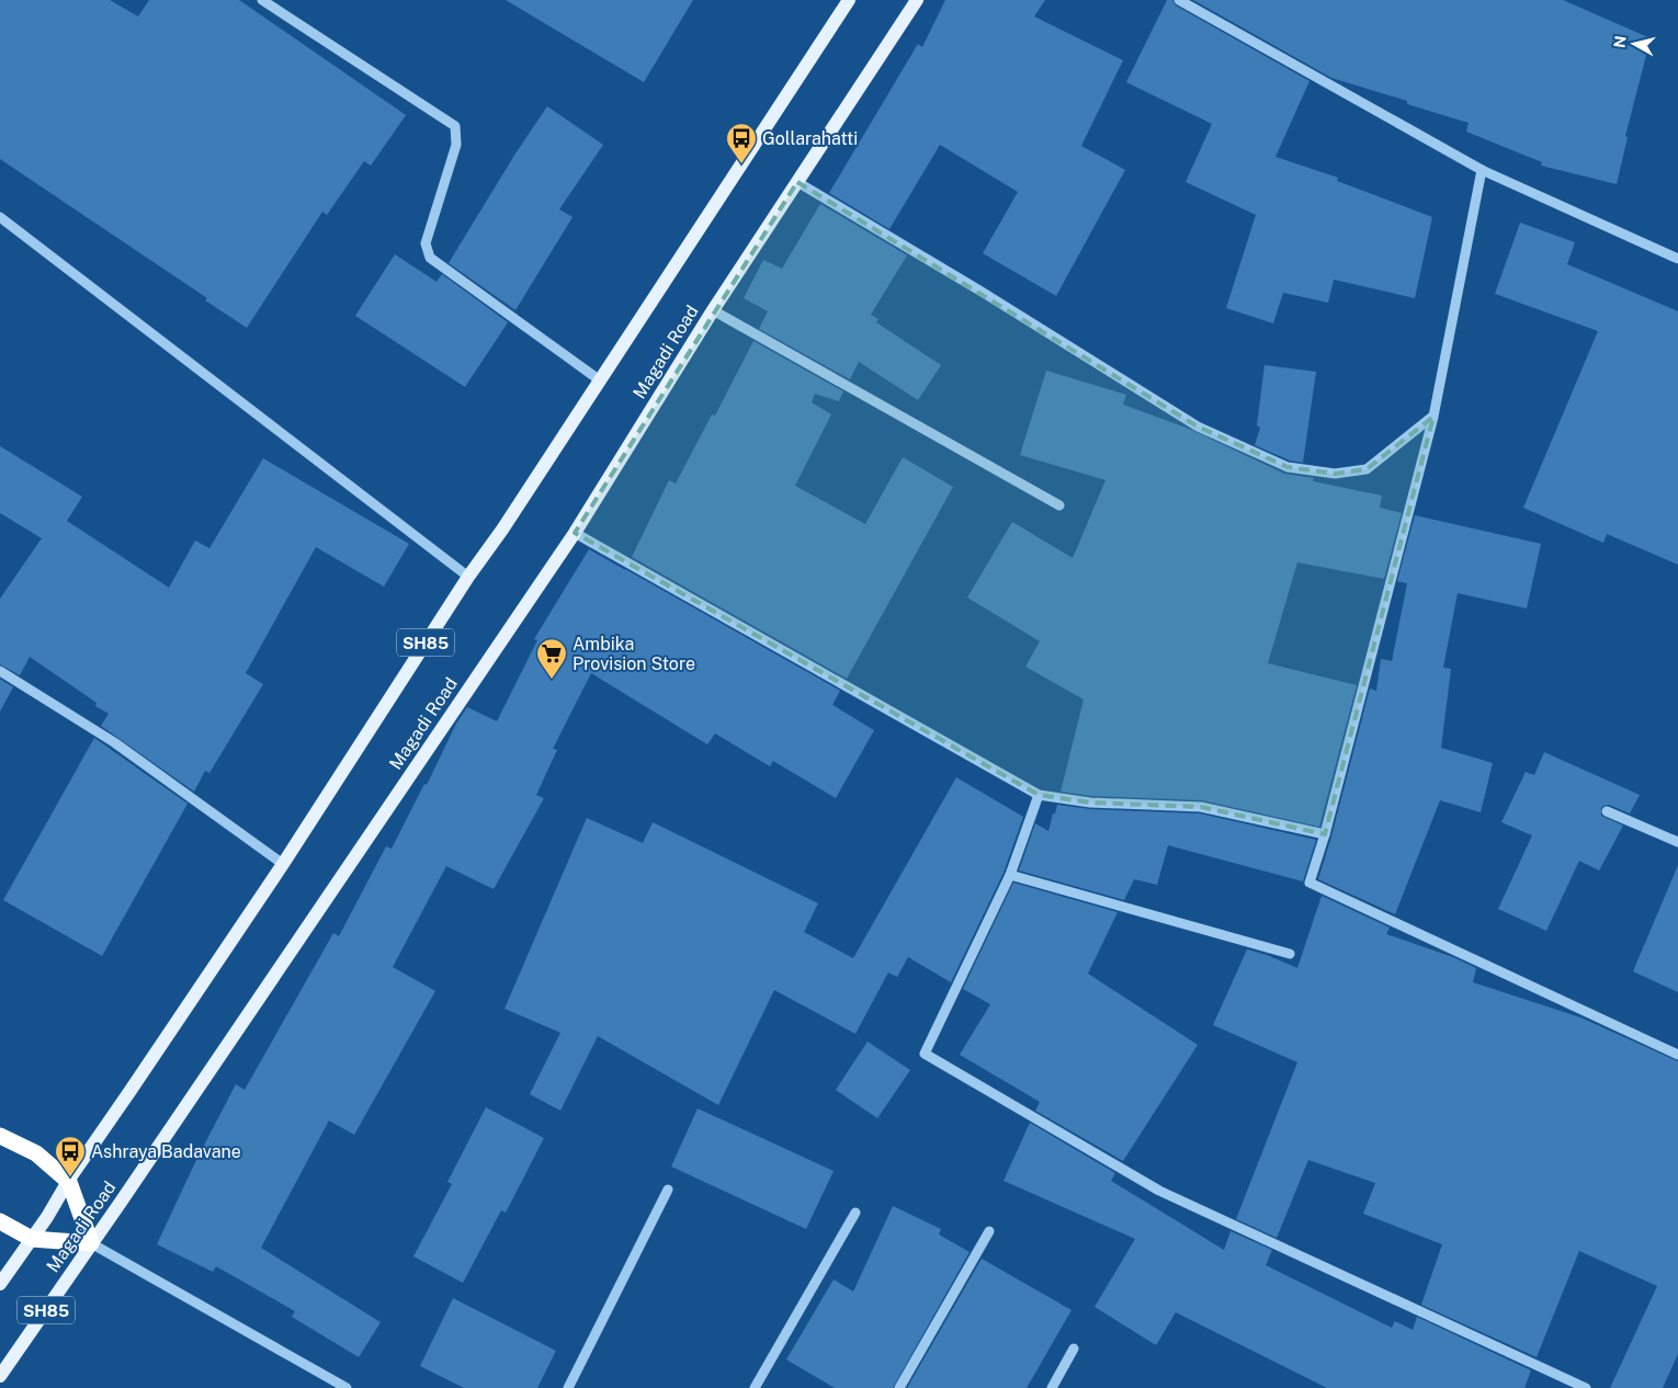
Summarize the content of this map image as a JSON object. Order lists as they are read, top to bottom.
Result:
{
  "streets": {
    "main road": ["Magadi Road", "SH85"]
  },
  "places": {
    "bus stop": ["Gollarahatti", "Ashraya Badavane"],
    "supermarket": ["Ambika Provision Store"]
  },
  "north": "left"
}
